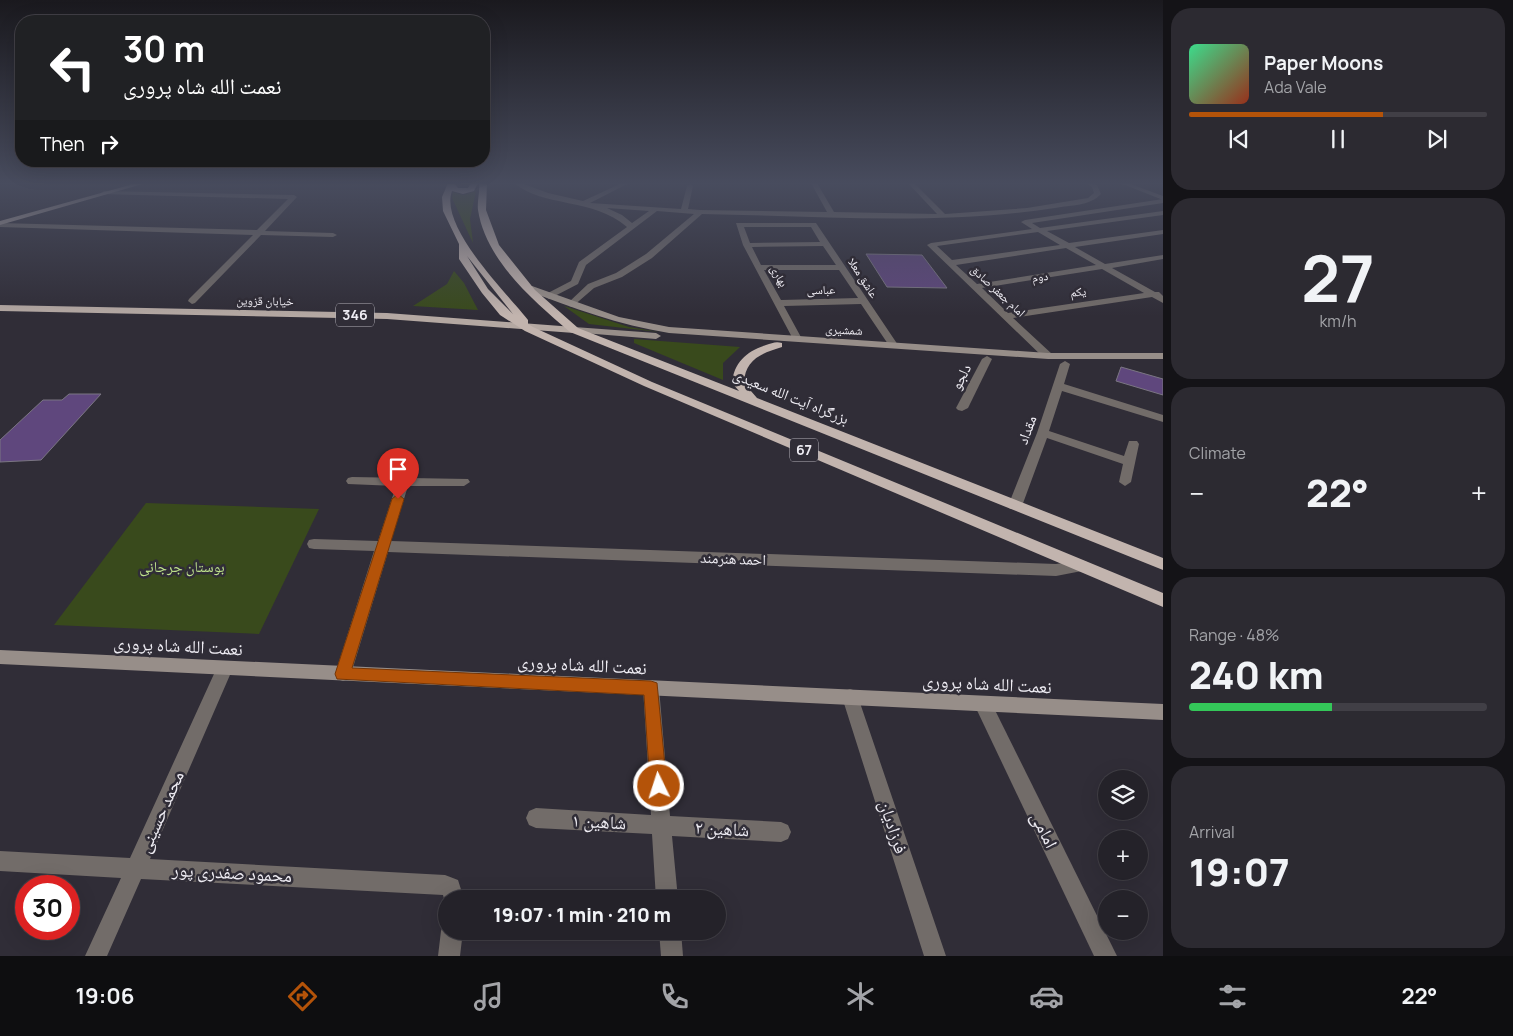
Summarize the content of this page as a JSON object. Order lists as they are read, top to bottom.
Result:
{
  "streets": {
    "highway": ["بزرگراه آیت الله سعیدی", "67"],
    "main road": [
      "خیابان قزوین",
      "346",
      "شمشیری",
      "نعمت الله شاه پروری"
    ],
    "street": [
      "بهاری",
      "دوم",
      "عاشق معلا",
      "عباسی",
      "امام جعفر صادق",
      "یکم",
      "دلجو",
      "مقداد",
      "احمد هنرمند",
      "محمد حسینی",
      "شاهین ۱",
      "فرزادیان",
      "شاهین ۲",
      "امامی",
      "محمود صفدری پور"
    ]
  },
  "crossings": [
    ["بهاری", "عباسی"],
    ["بهاری", "شمشیری"],
    ["دوم", "امام جعفر صادق"],
    ["عاشق معلا", "عباسی"],
    ["عاشق معلا", "شمشیری"],
    ["امام جعفر صادق", "یکم"],
    ["امام جعفر صادق", "شمشیری"],
    ["خیابان قزوین", "شمشیری"],
    ["خیابان قزوین", "بزرگراه آیت الله سعیدی"],
    ["خیابان قزوین", "67"],
    ["شمشیری", "دلجو"],
    ["شمشیری", "بزرگراه آیت الله سعیدی"],
    ["شمشیری", "مقداد"],
    ["بزرگراه آیت الله سعیدی", "مقداد"],
    ["67", "احمد هنرمند"],
    ["نعمت الله شاه پروری", "محمد حسینی"],
    ["نعمت الله شاه پروری", "فرزادیان"],
    ["نعمت الله شاه پروری", "امامی"],
    ["محمد حسینی", "محمود صفدری پور"],
    ["شاهین ۱", "شاهین ۲"]
  ],
  "parks": ["بوستان جرجانی"],
  "page": {
    "turn": ["30 m", "نعمت الله شاه پروری"],
    "song": ["Paper Moons", "Ada Vale"],
    "then": "Then",
    "tile": [
      ["27", "km/h"],
      "Climate",
      ["Range · 48%", "240 km"],
      ["Arrival", "19:07"]
    ],
    "heat": ["−", "22°", "+"],
    "map_buttons": ["+", "−"],
    "limit": "30",
    "trip": "19:07 · 1 min · 210 m",
    "tabs": ["19:06", "22°"]
  }
}
